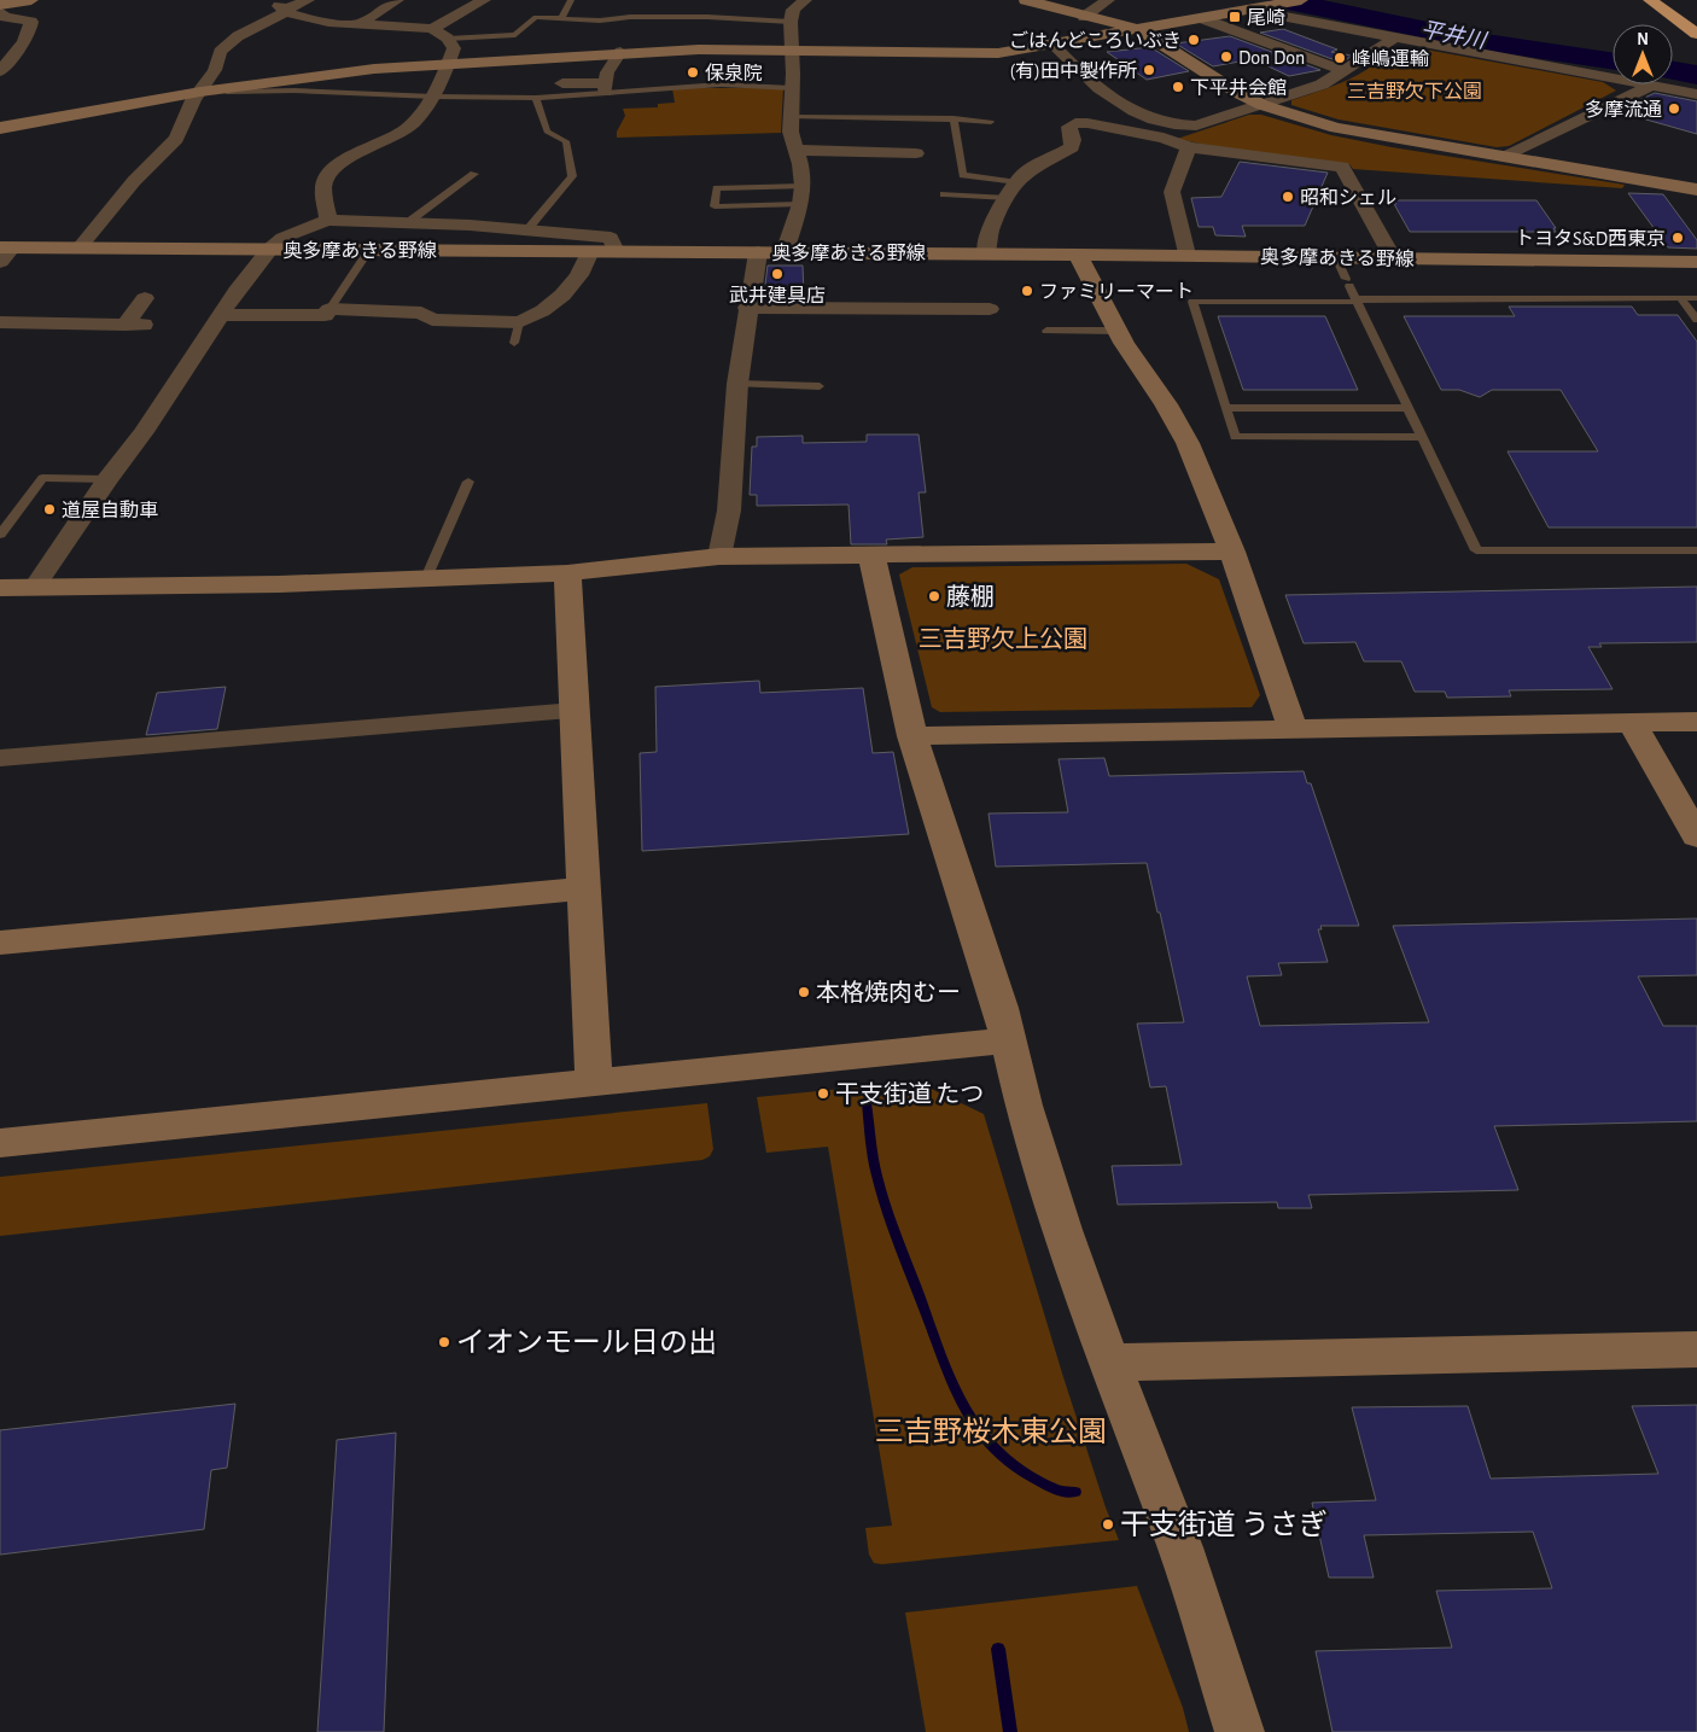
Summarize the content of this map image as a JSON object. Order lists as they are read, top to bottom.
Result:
{
  "streets": {
    "street": ["奥多摩あきる野線"]
  },
  "water": ["平井川"],
  "parks": ["三吉野欠下公園", "三吉野欠上公園", "三吉野桜木東公園"],
  "places": {
    "transit": ["尾崎"],
    "other": [
      "ごはんどころいぶき",
      "Don Don",
      "峰嶋運輸",
      "(有)田中製作所",
      "保泉院",
      "下平井会館",
      "多摩流通",
      "昭和シェル",
      "トヨタS&D西東京",
      "武井建具店",
      "ファミリーマート",
      "道屋自動車",
      "藤棚",
      "本格焼肉むー",
      "干支街道 たつ",
      "イオンモール日の出",
      "干支街道 うさぎ"
    ]
  },
  "north": "top"
}
